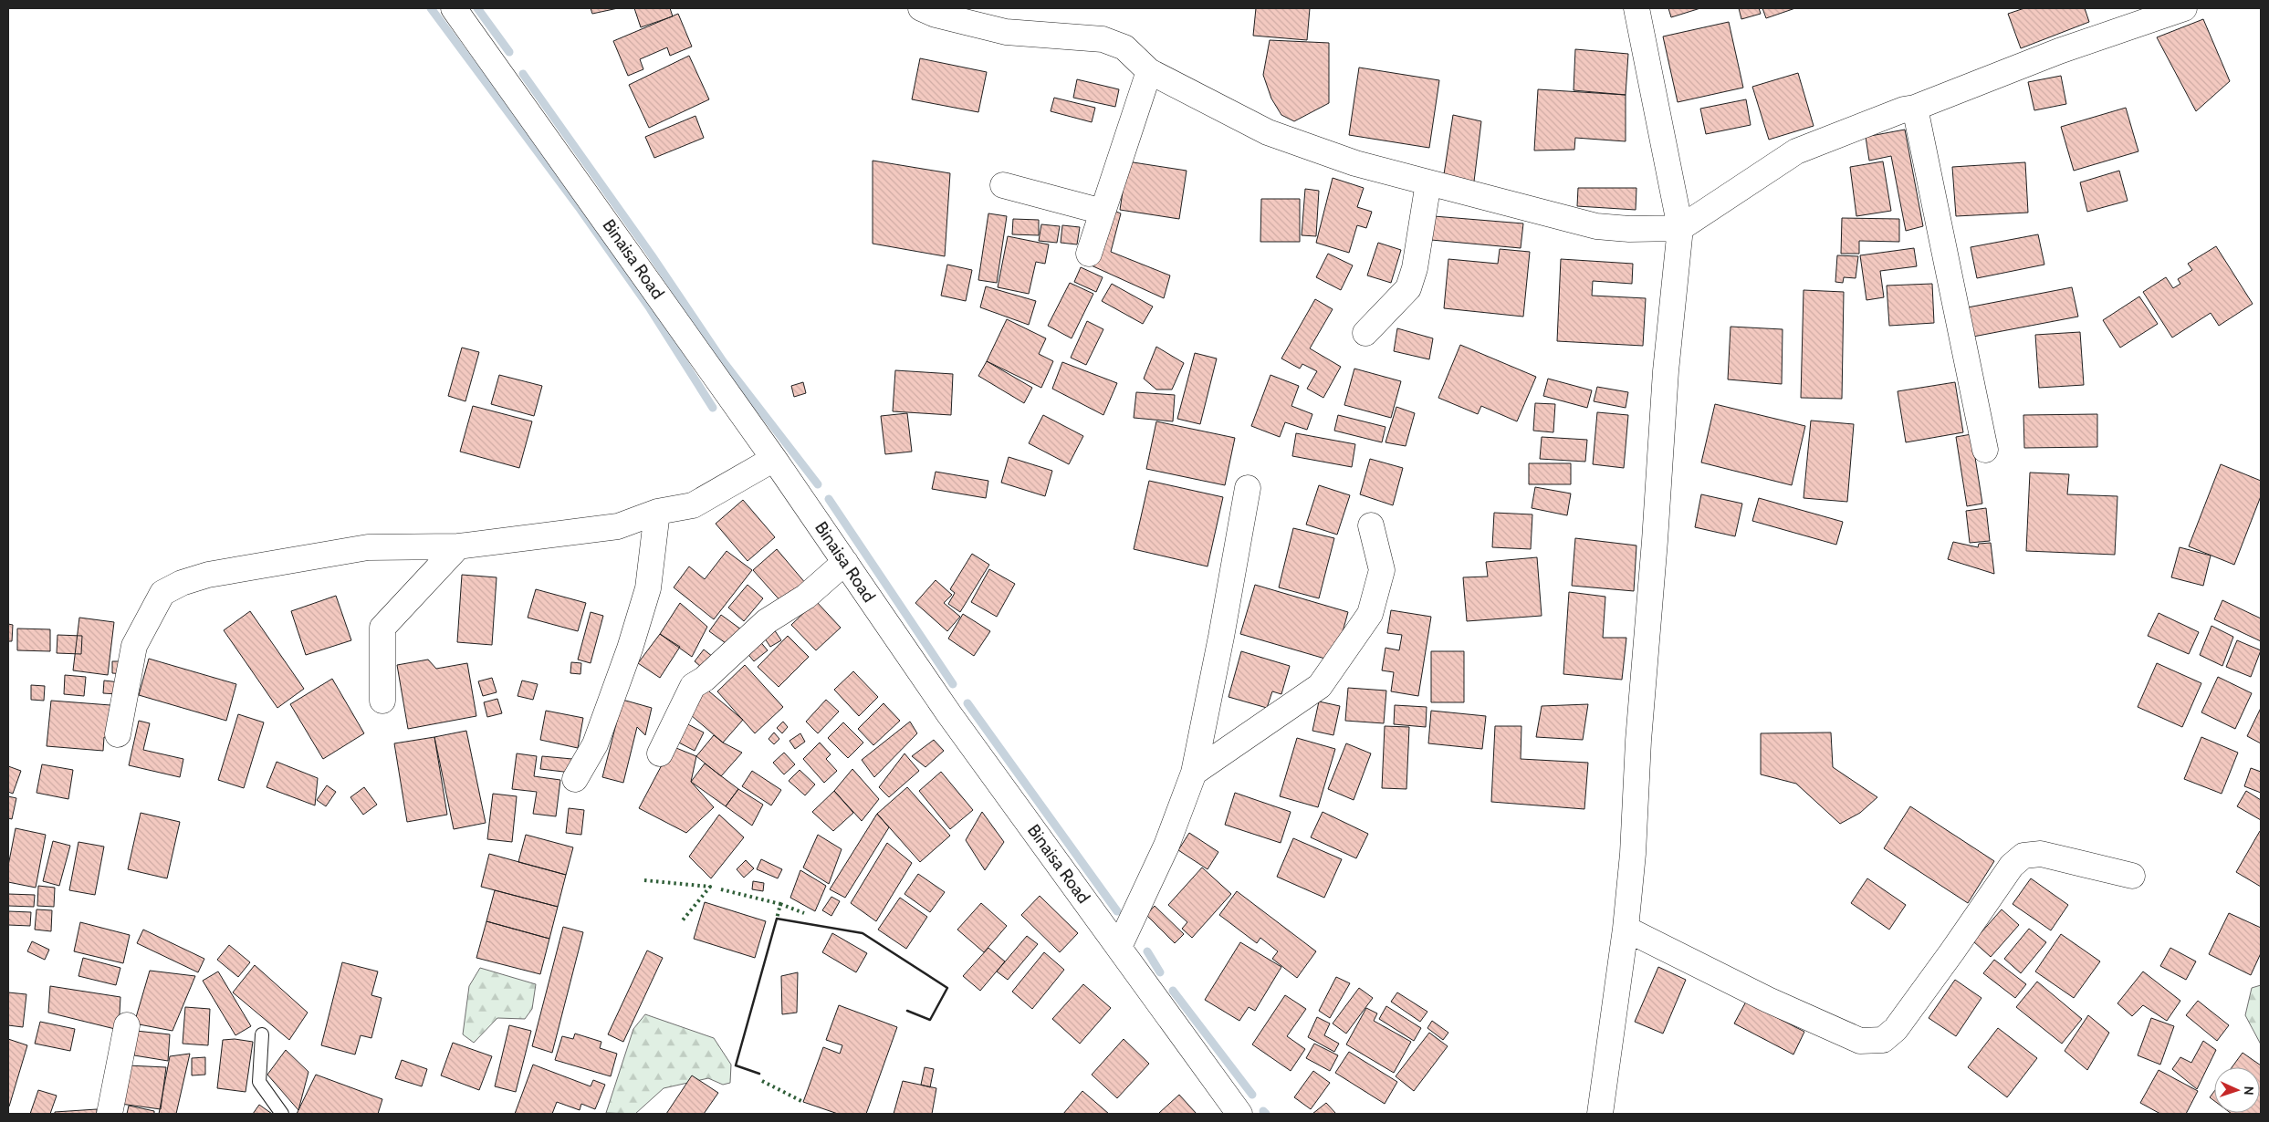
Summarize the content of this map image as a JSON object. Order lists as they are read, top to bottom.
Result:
{
  "streets": {
    "street": ["Binaisa Road"]
  },
  "north": "right"
}
